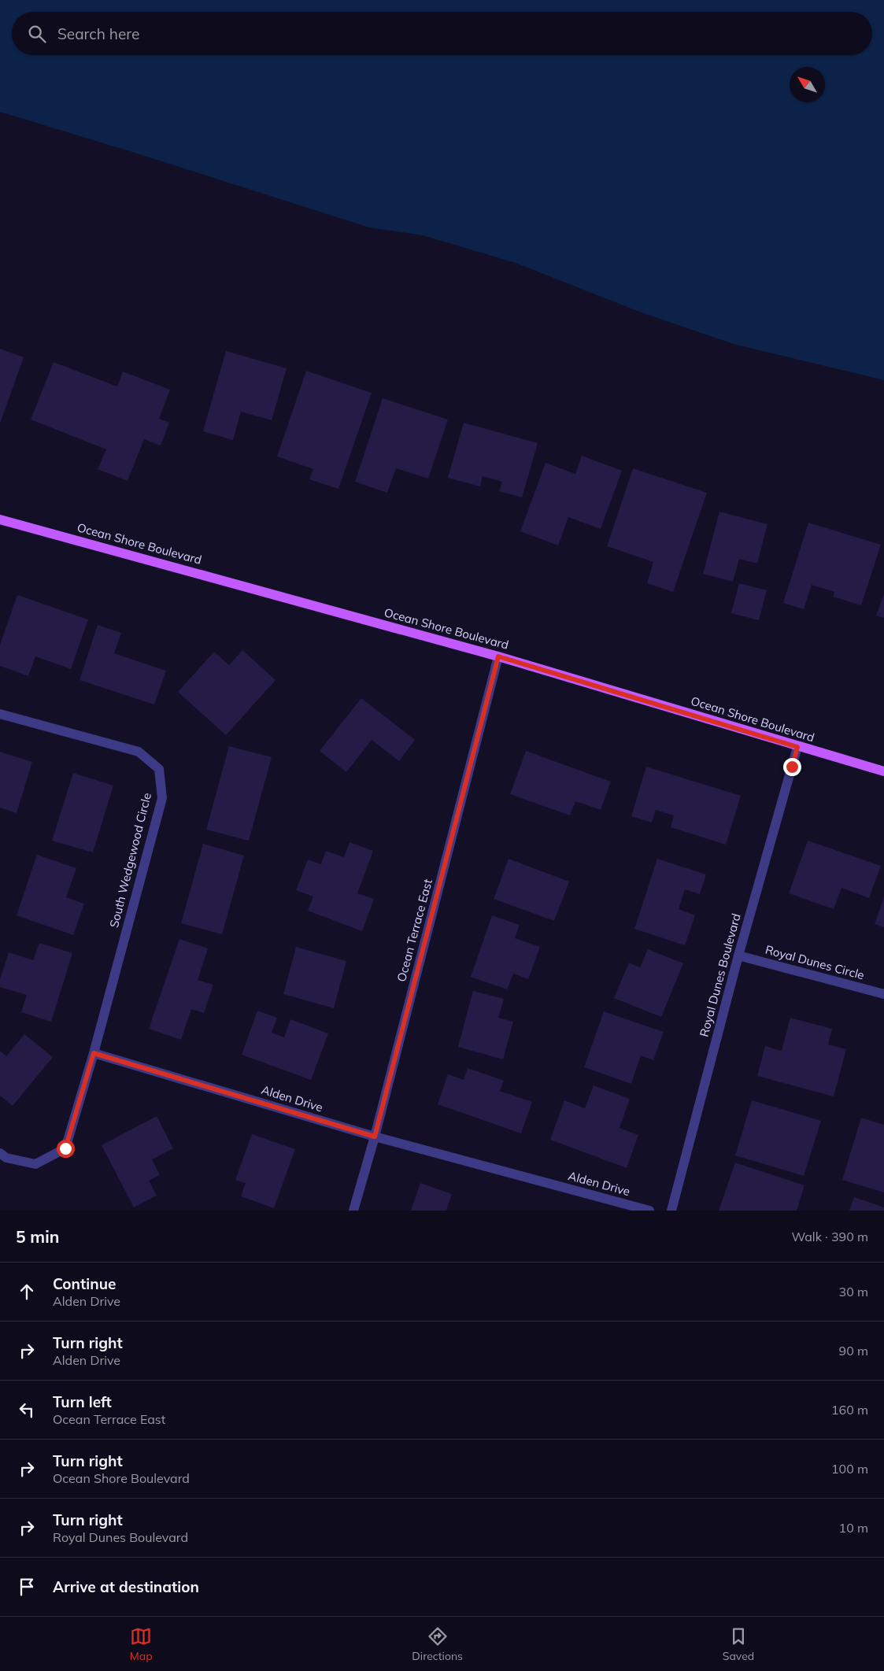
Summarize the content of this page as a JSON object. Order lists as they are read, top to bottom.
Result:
{
  "streets": {
    "main road": ["Ocean Shore Boulevard"],
    "street": [
      "South Wedgewood Circle",
      "Ocean Terrace East",
      "Royal Dunes Circle",
      "Royal Dunes Boulevard",
      "Alden Drive"
    ]
  },
  "crossings": [
    ["Ocean Shore Boulevard", "Ocean Terrace East"],
    ["Ocean Shore Boulevard", "Royal Dunes Boulevard"],
    ["South Wedgewood Circle", "Alden Drive"],
    ["Ocean Terrace East", "Alden Drive"],
    ["Royal Dunes Circle", "Royal Dunes Boulevard"]
  ],
  "north": "top left",
  "page": {
    "search": "Search here",
    "heading": ["5 min", "Walk · 390 m"],
    "list": [
      ["Continue", "Alden Drive", "30 m"],
      ["Turn right", "Alden Drive", "90 m"],
      ["Turn left", "Ocean Terrace East", "160 m"],
      ["Turn right", "Ocean Shore Boulevard", "100 m"],
      ["Turn right", "Royal Dunes Boulevard", "10 m"],
      "Arrive at destination"
    ],
    "nav": ["Map", "Directions", "Saved"]
  }
}
